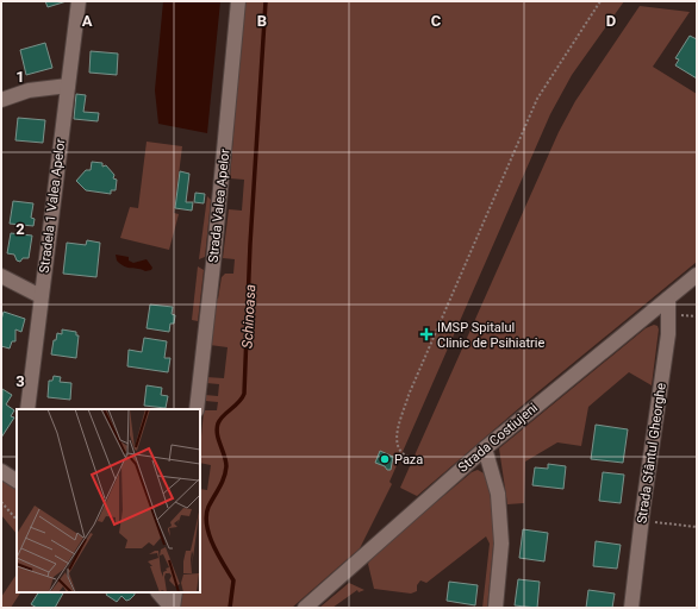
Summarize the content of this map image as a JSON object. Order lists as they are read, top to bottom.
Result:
{
  "streets": {
    "street": [
      "Stradela 1 Valea Apelor",
      "Strada Valea Apelor",
      "Strada Costiujeni",
      "Strada Sfântul Gheorghe"
    ]
  },
  "crossings": [
    ["Strada Costiujeni", "Strada Sfântul Gheorghe"]
  ],
  "water": ["Schinoasa"],
  "places": {
    "health": ["IMSP Spitalul Clinic de Psihiatrie"],
    "other": ["Paza"]
  },
  "grid": {
    "columns": [
      "A",
      "B",
      "C",
      "D"
    ],
    "rows": ["1", "2", "3"]
  }
}
